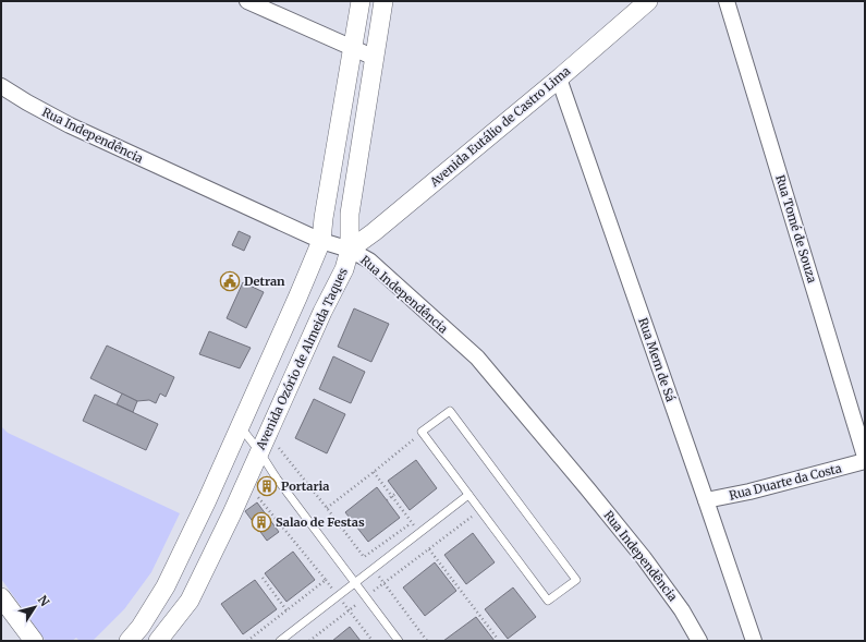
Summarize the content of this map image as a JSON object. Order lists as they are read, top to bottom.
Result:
{
  "streets": {
    "street": [
      "Avenida Eutálio de Castro Lima",
      "Rua Independência",
      "Rua Tomé de Souza",
      "Avenida Ozório de Almeida Taques",
      "Rua Mem de Sá",
      "Rua Duarte da Costa"
    ]
  },
  "crossings": [
    ["Avenida Eutálio de Castro Lima", "Rua Independência"],
    ["Avenida Eutálio de Castro Lima", "Avenida Ozório de Almeida Taques"],
    ["Avenida Eutálio de Castro Lima", "Rua Mem de Sá"],
    ["Rua Independência", "Avenida Ozório de Almeida Taques"],
    ["Rua Mem de Sá", "Rua Duarte da Costa"]
  ],
  "places": {
    "public building": ["Detran"],
    "building": ["Portaria", "Salao de Festas"]
  },
  "north": "top right"
}
